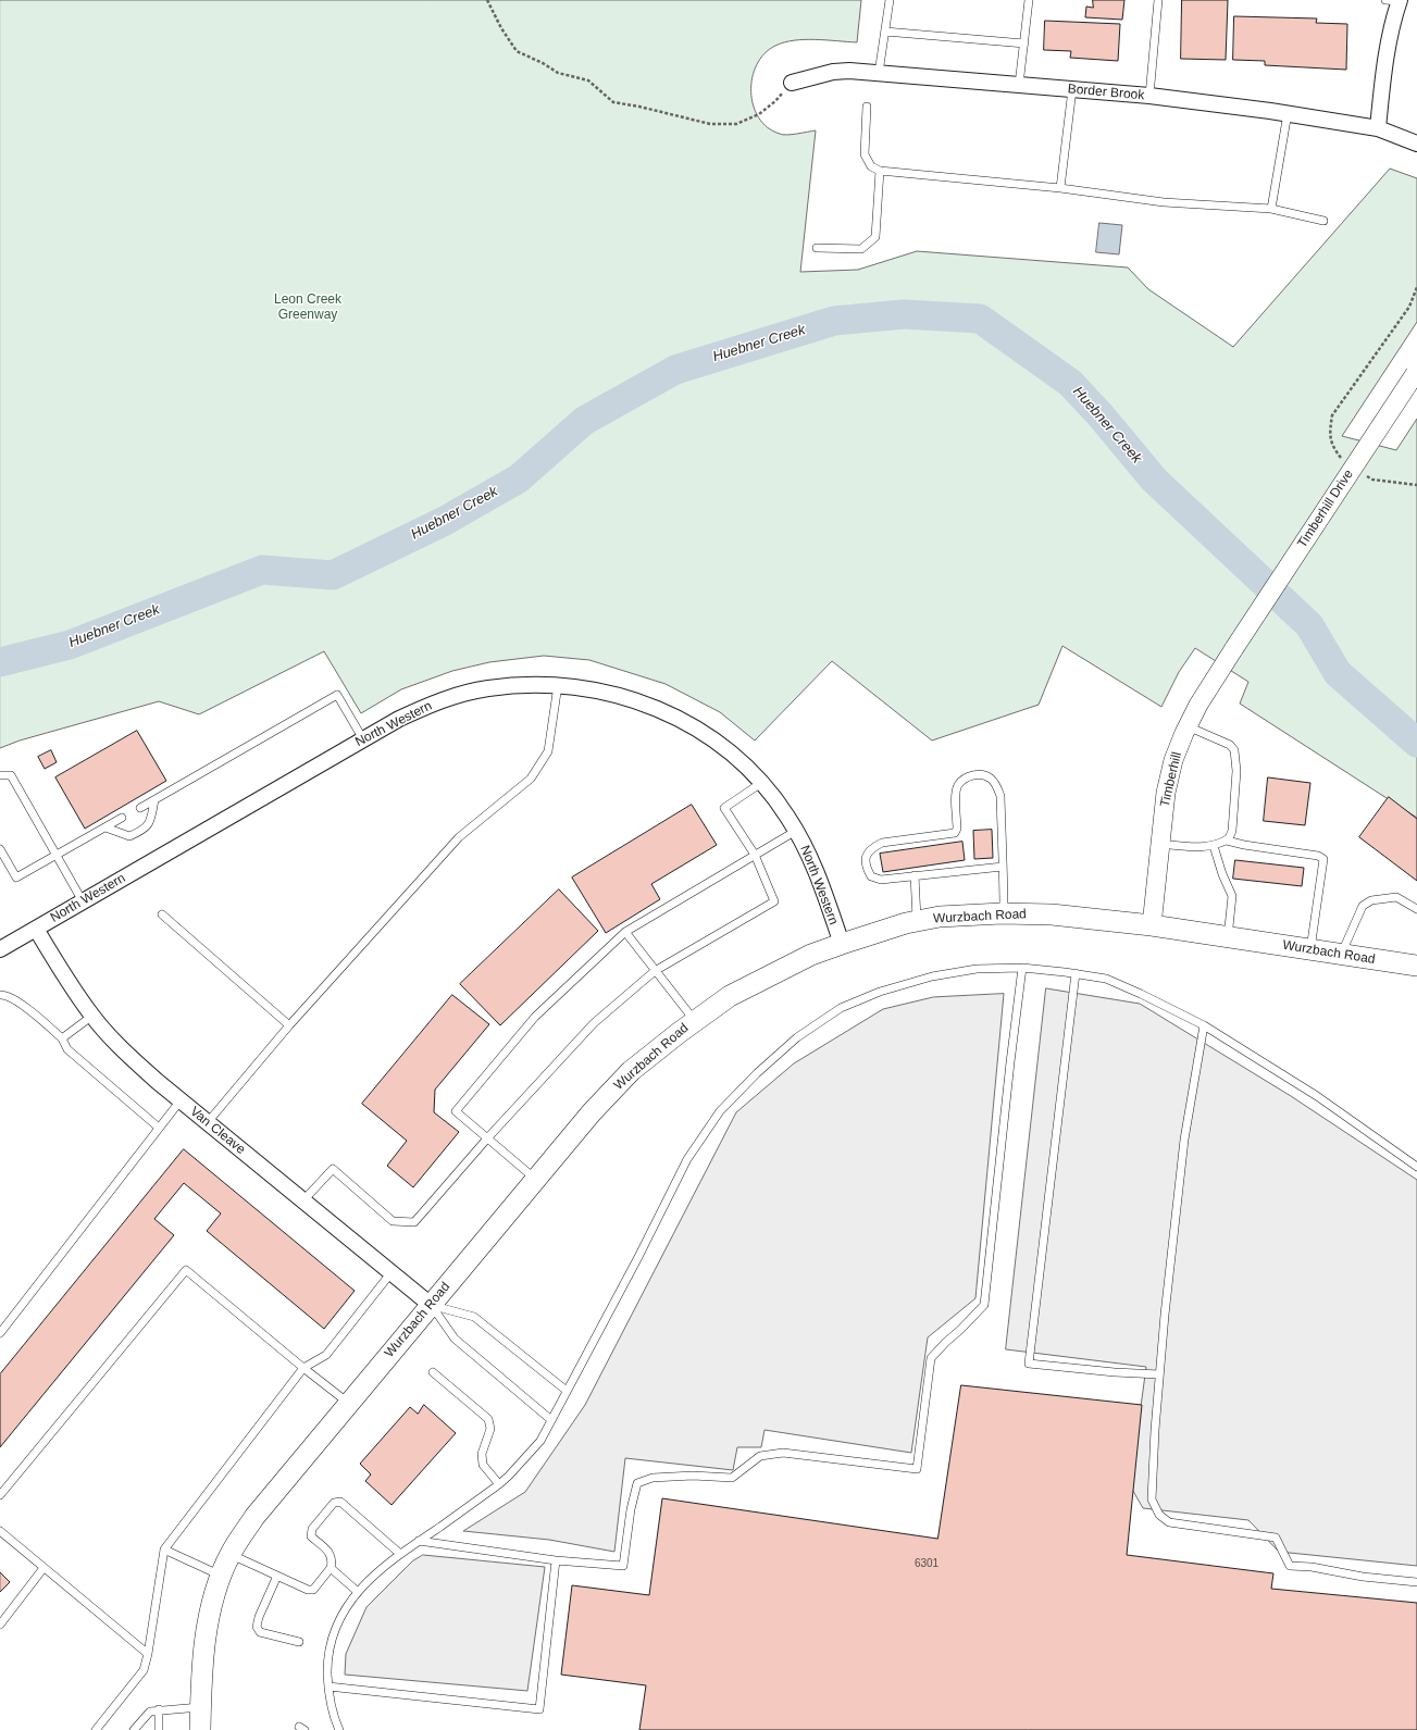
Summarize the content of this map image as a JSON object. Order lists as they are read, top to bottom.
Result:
{
  "streets": {
    "main road": ["Wurzbach Road"],
    "street": [
      "Border Brook",
      "Timberhill Drive",
      "North Western",
      "Timberhill",
      "Van Cleave"
    ]
  },
  "crossings": [
    ["Timberhill Drive", "Timberhill"],
    ["North Western", "Wurzbach Road"],
    ["North Western", "Van Cleave"],
    ["Timberhill", "Wurzbach Road"],
    ["Wurzbach Road", "Van Cleave"]
  ],
  "water": ["Huebner Creek"],
  "parks": ["Leon Creek Greenway"],
  "house_numbers": ["6301"]
}
